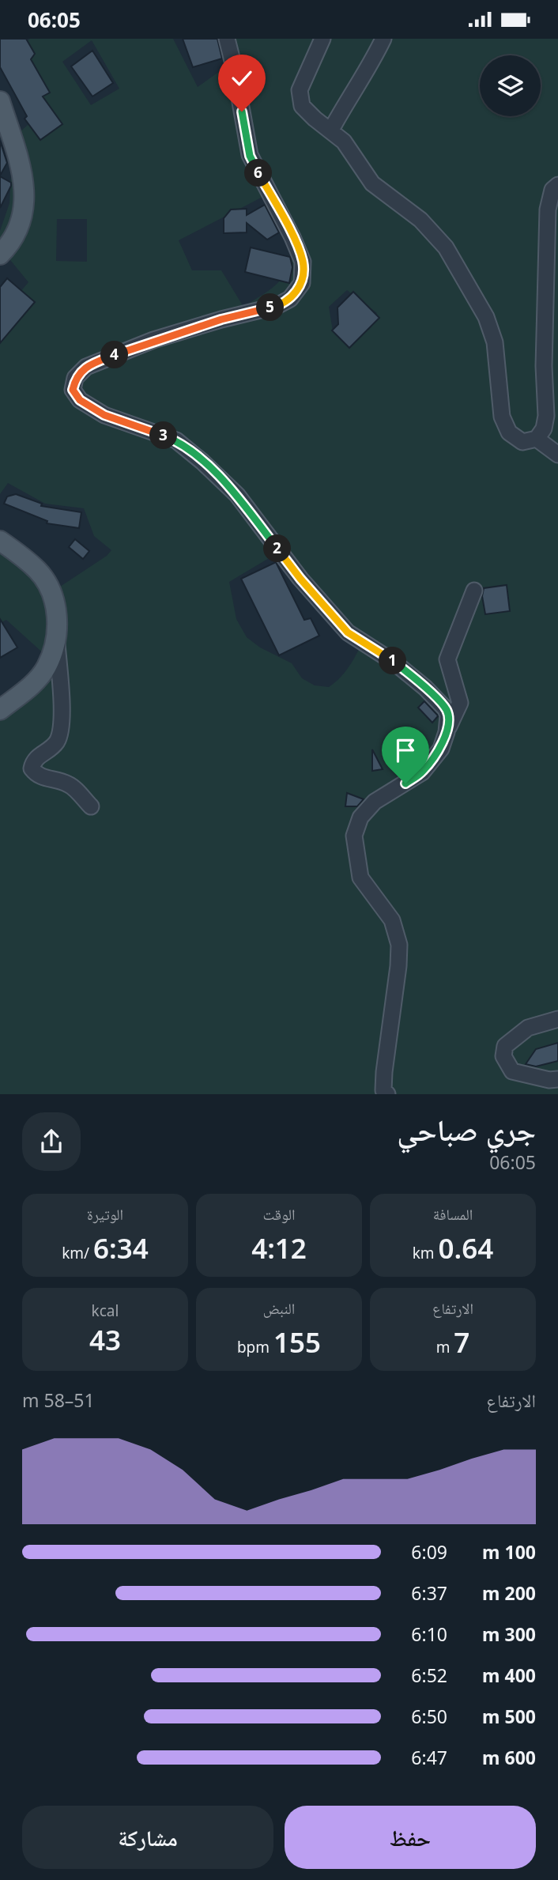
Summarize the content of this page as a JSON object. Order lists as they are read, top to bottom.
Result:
{
  "page": {
    "status": "06:05",
    "pins": [
      "6",
      "5",
      "4",
      "3",
      "2",
      "1"
    ],
    "heading": ["جري صباحي", "06:05"],
    "stats": [
      ["المسافة", "0.64 km"],
      ["الوقت", "4:12"],
      ["الوتيرة", "6:34 /km"],
      ["الارتفاع", "7 m"],
      ["النبض", "155 bpm"],
      ["kcal", "43"]
    ],
    "chart": ["الارتفاع", "51–58 m"],
    "list": [
      {
        "name": "100 m",
        "note": "6:09"
      },
      {
        "name": "200 m",
        "note": "6:37"
      },
      {
        "name": "300 m",
        "note": "6:10"
      },
      {
        "name": "400 m",
        "note": "6:52"
      },
      {
        "name": "500 m",
        "note": "6:50"
      },
      {
        "name": "600 m",
        "note": "6:47"
      }
    ],
    "buttons": ["حفظ", "مشاركة"]
  }
}
